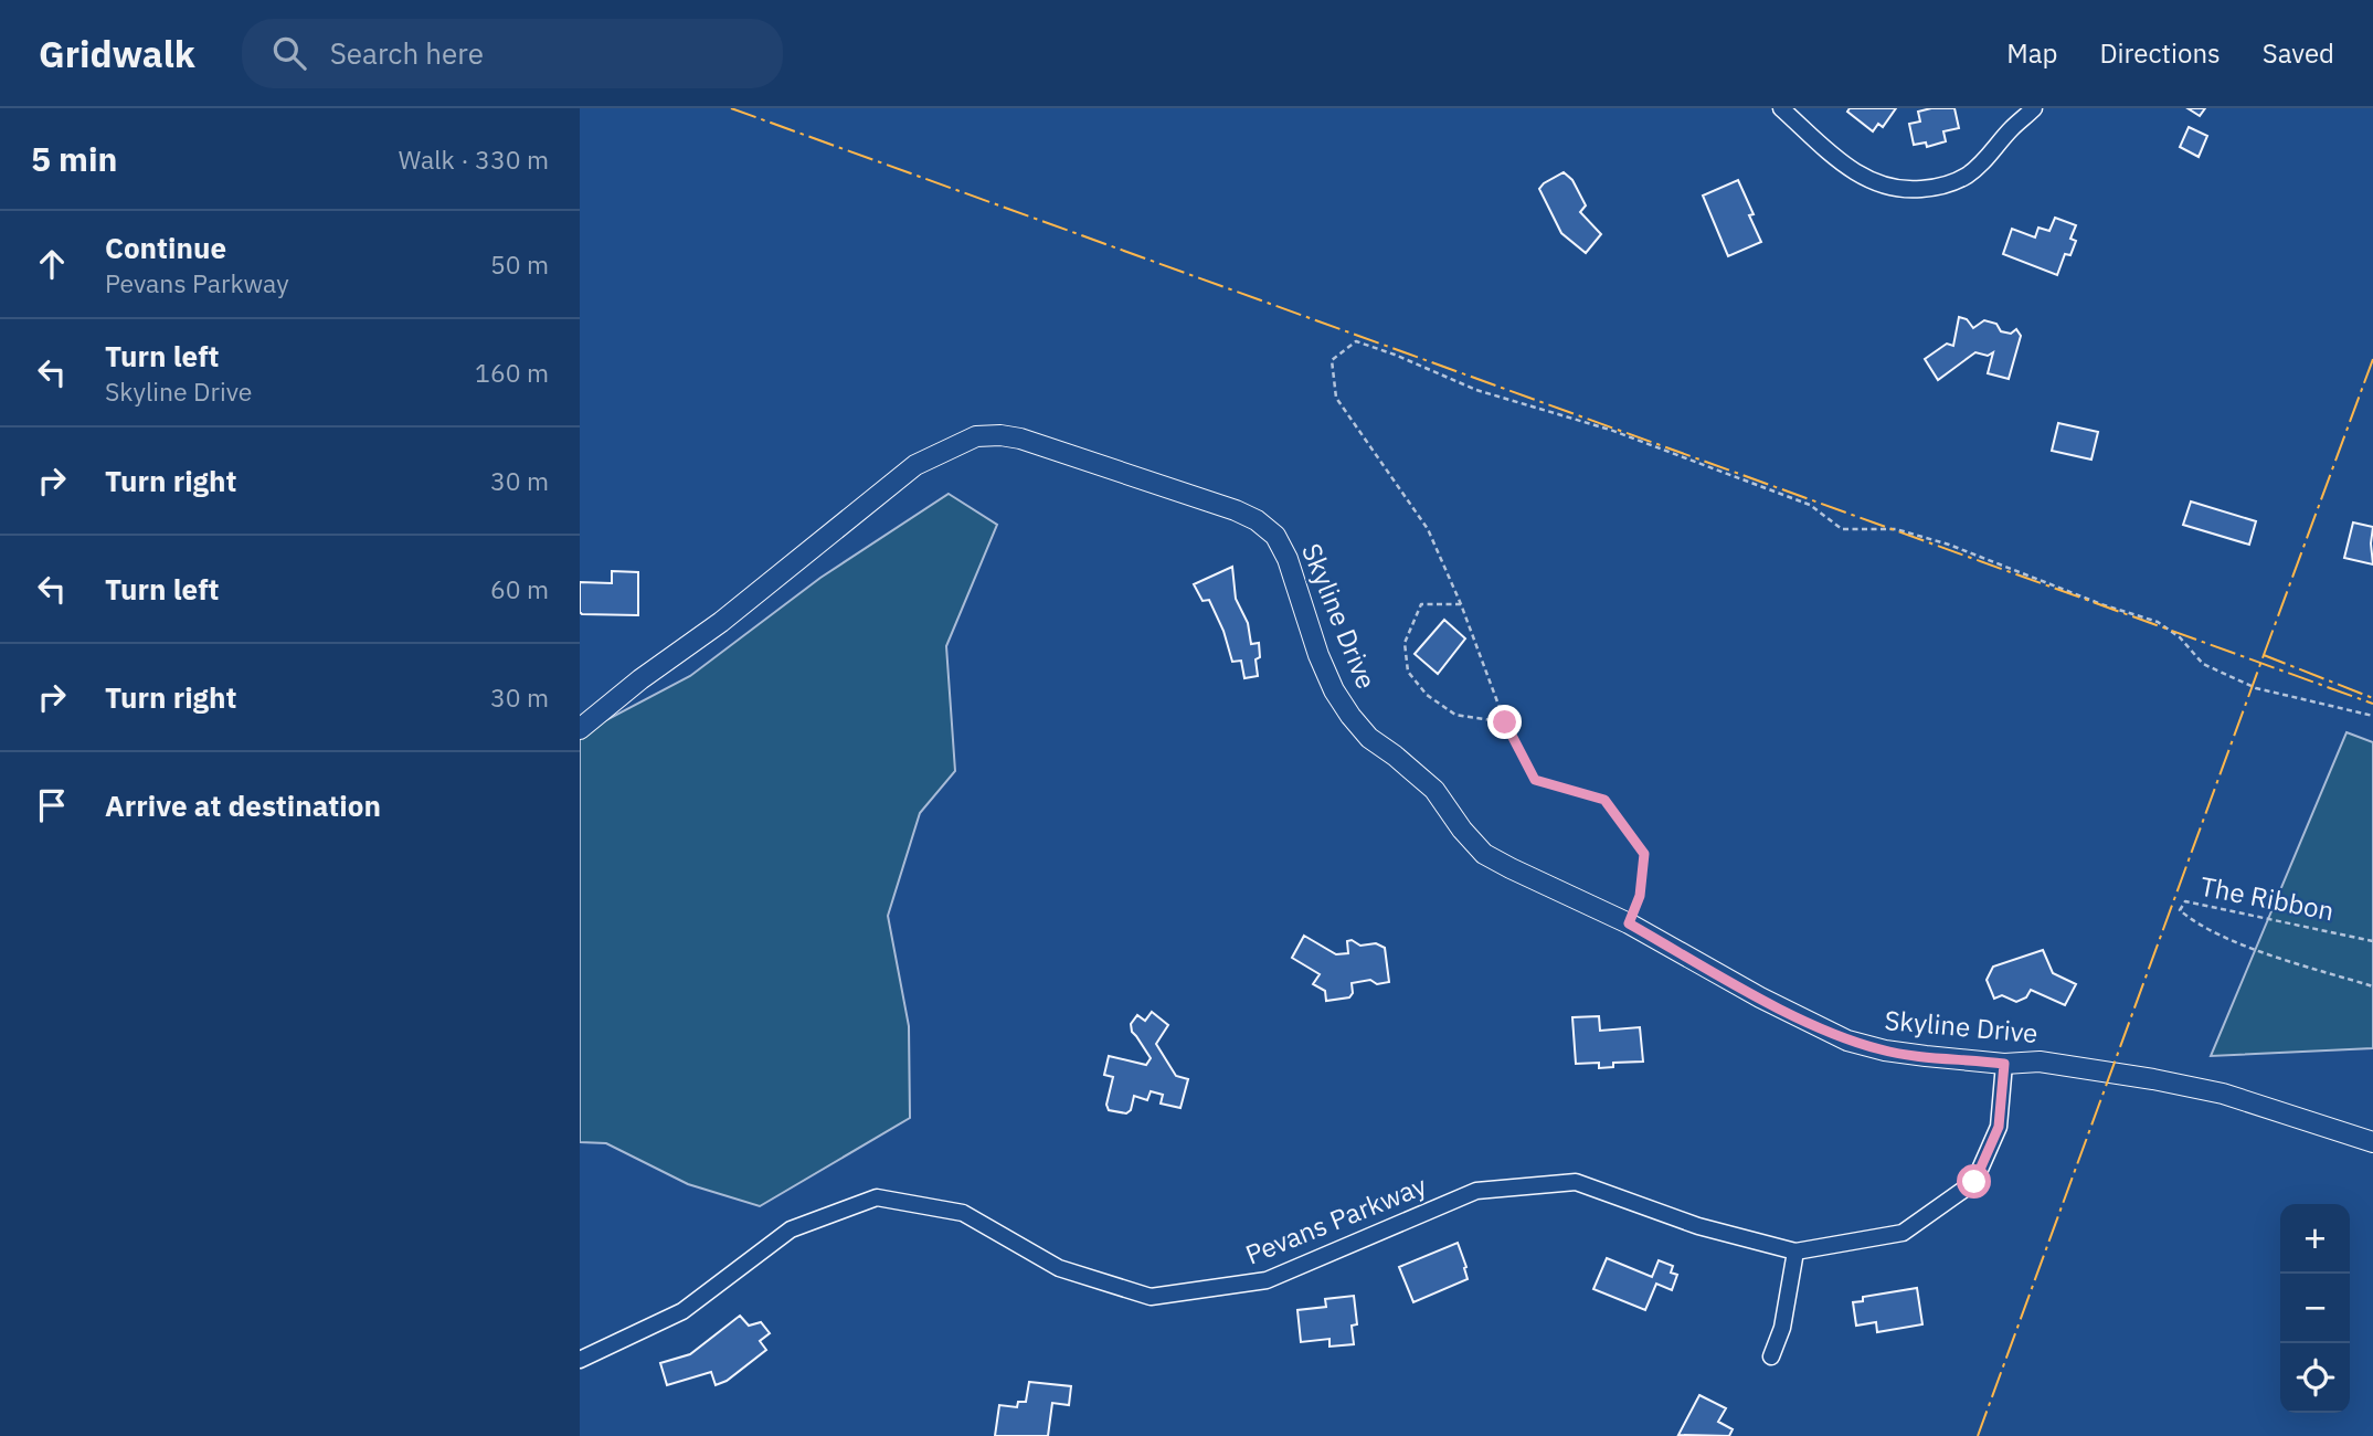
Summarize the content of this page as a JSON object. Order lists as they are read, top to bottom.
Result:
{
  "streets": {
    "street": ["Skyline Drive", "Pevans Parkway"],
    "path": ["The Ribbon"]
  },
  "crossings": [
    ["Skyline Drive", "Pevans Parkway"]
  ],
  "page": {
    "header": "Gridwalk",
    "search": "Search here",
    "nav": ["Map", "Directions", "Saved"],
    "heading": ["5 min", "Walk · 330 m"],
    "list": [
      ["Continue", "Pevans Parkway", "50 m"],
      ["Turn left", "Skyline Drive", "160 m"],
      ["Turn right", "30 m"],
      ["Turn left", "60 m"],
      ["Turn right", "30 m"],
      "Arrive at destination"
    ],
    "map_buttons": ["+", "−"]
  }
}
